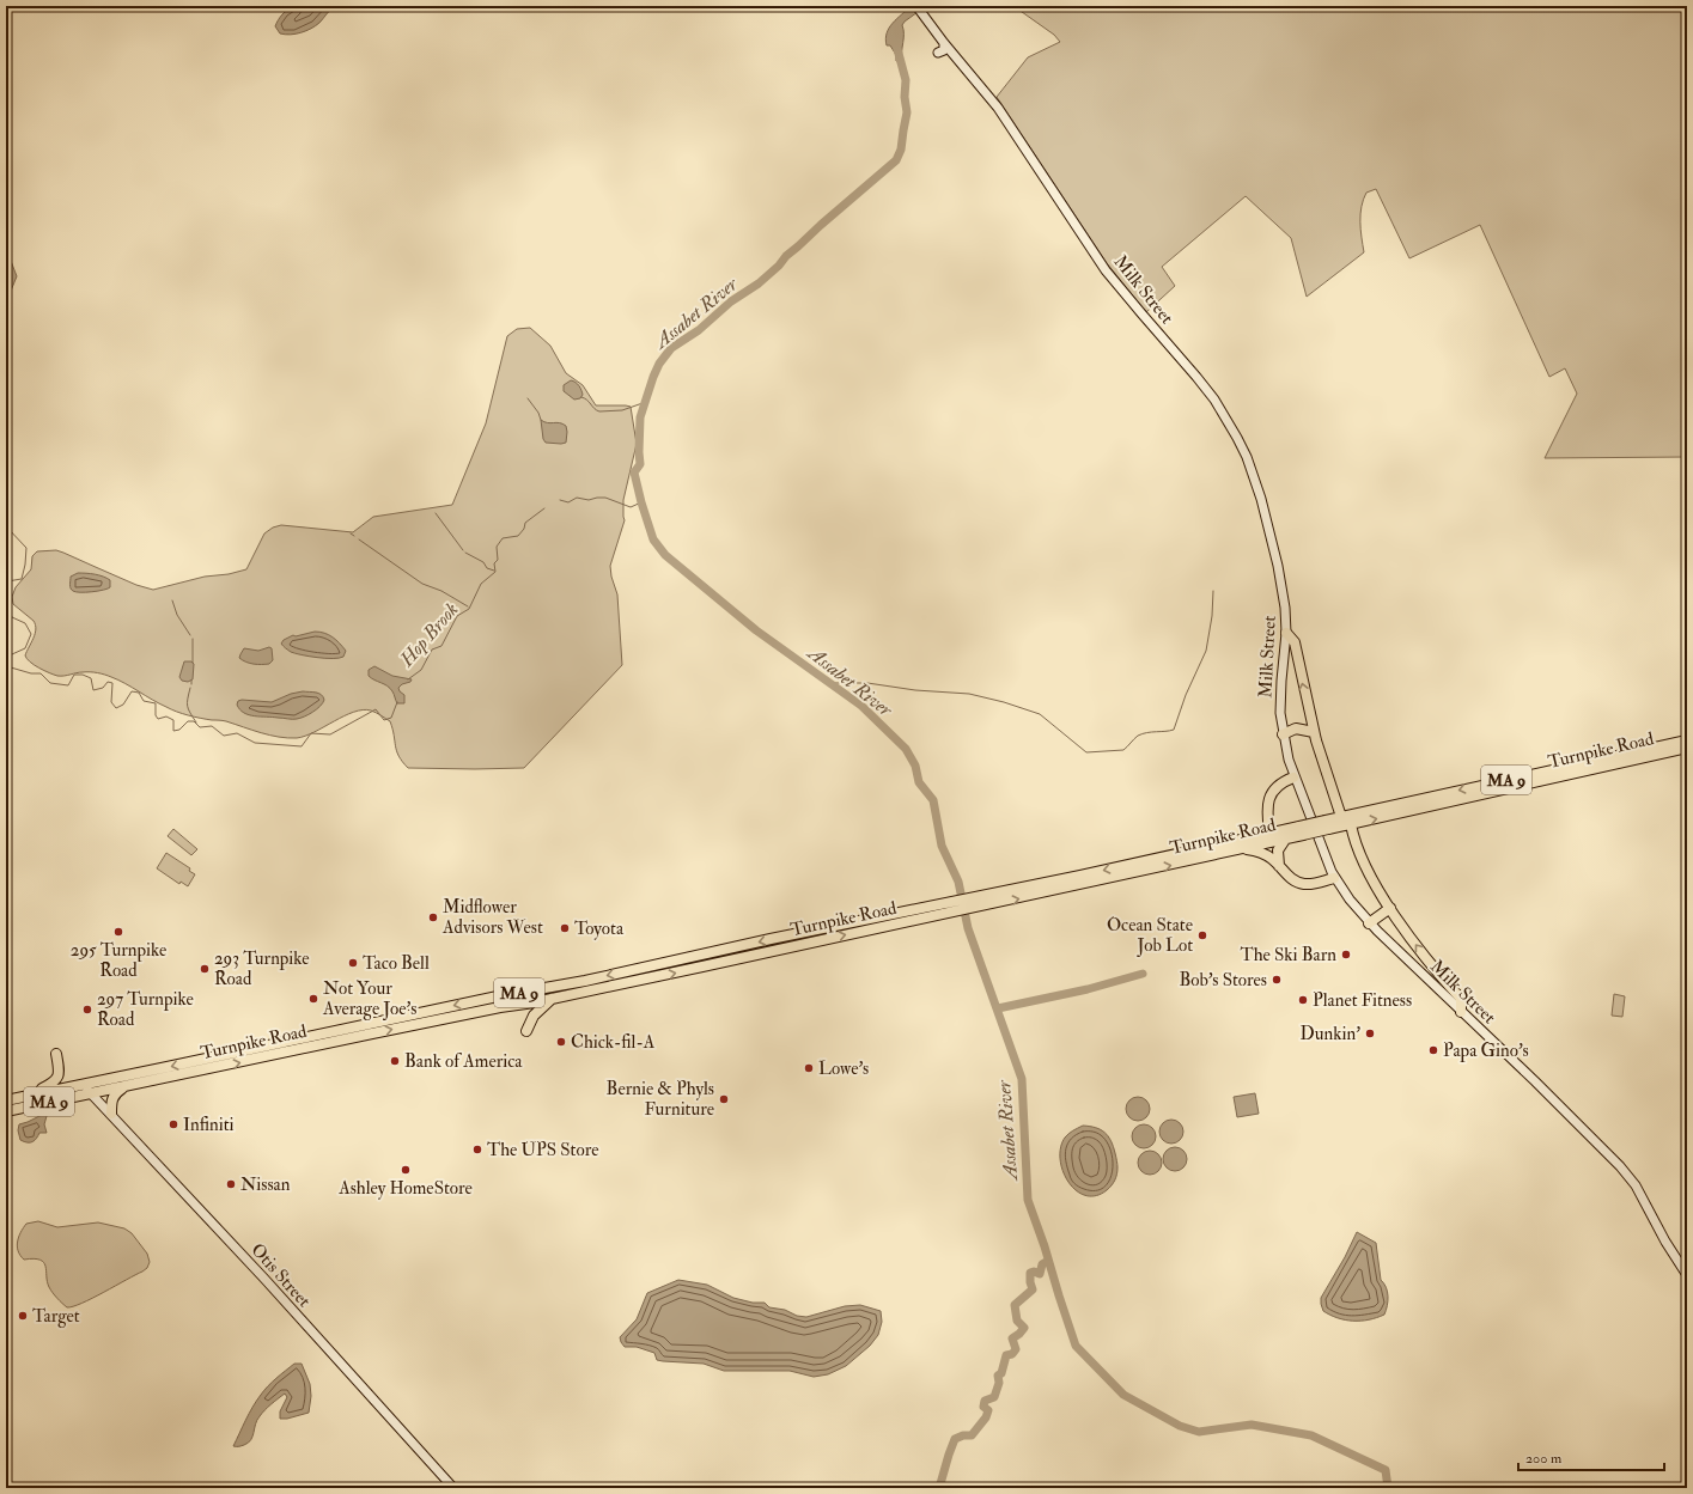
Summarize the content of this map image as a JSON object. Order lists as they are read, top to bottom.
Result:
{
  "streets": {
    "highway": ["Turnpike Road", "MA 9"],
    "main road": ["Milk Street", "Otis Street"]
  },
  "crossings": [
    ["Turnpike Road", "Otis Street"]
  ],
  "water": ["Assabet River", "Hop Brook"],
  "places": [
    "Midflower Advisors West",
    "Toyota",
    "295 Turnpike Road",
    "Ocean State Job Lot",
    "The Ski Barn",
    "Taco Bell",
    "293 Turnpike Road",
    "Bob's Stores",
    "Not Your Average Joe's",
    "Planet Fitness",
    "297 Turnpike Road",
    "Dunkin'",
    "Chick-fil-A",
    "Papa Gino's",
    "Bank of America",
    "Lowe's",
    "Bernie & Phyls Furniture",
    "Infiniti",
    "The UPS Store",
    "Ashley HomeStore",
    "Nissan",
    "Target"
  ],
  "scale_bar": "200 m"
}
